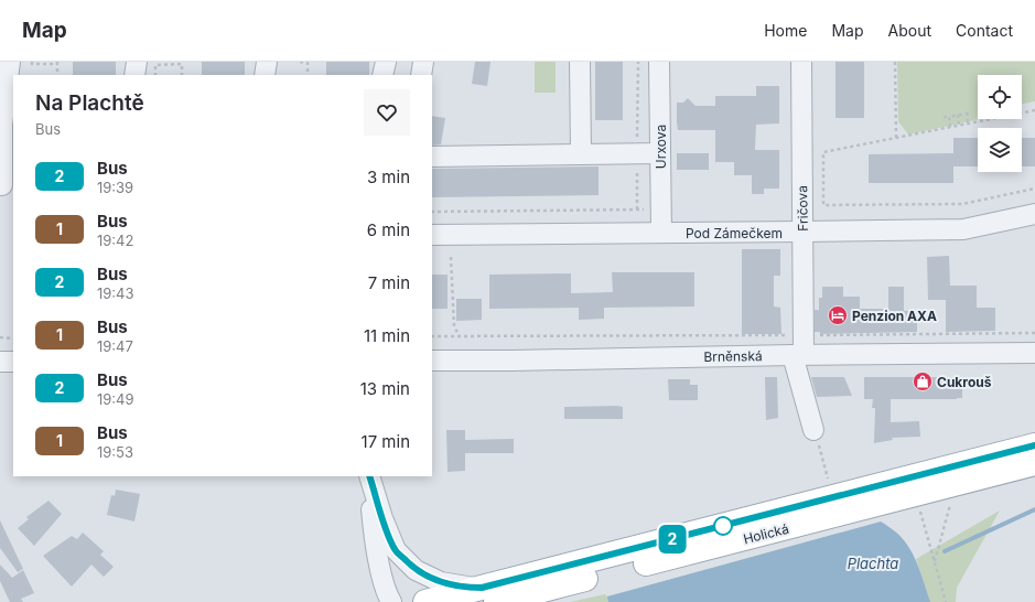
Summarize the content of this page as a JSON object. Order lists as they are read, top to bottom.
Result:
{
  "streets": {
    "main road": ["Holická"],
    "street": [
      "Urxova",
      "Fričova",
      "Pod Zámečkem",
      "Brněnská"
    ]
  },
  "crossings": [
    ["Urxova", "Pod Zámečkem"],
    ["Fričova", "Pod Zámečkem"],
    ["Fričova", "Brněnská"]
  ],
  "water": ["Plachta"],
  "places": {
    "hotel": ["Penzion AXA"],
    "shop": ["Cukrouš"]
  },
  "lines": ["bus line 2"],
  "page": {
    "header": "Map",
    "nav": [
      "Home",
      "Map",
      "About",
      "Contact"
    ],
    "on_map": "2",
    "heading": ["Na Plachtě", "Bus"],
    "list": [
      {
        "mark": "2",
        "name": "Bus",
        "note": "19:39",
        "value": "3 min"
      },
      {
        "mark": "1",
        "name": "Bus",
        "note": "19:42",
        "value": "6 min"
      },
      {
        "mark": "2",
        "name": "Bus",
        "note": "19:43",
        "value": "7 min"
      },
      {
        "mark": "1",
        "name": "Bus",
        "note": "19:47",
        "value": "11 min"
      },
      {
        "mark": "2",
        "name": "Bus",
        "note": "19:49",
        "value": "13 min"
      },
      {
        "mark": "1",
        "name": "Bus",
        "note": "19:53",
        "value": "17 min"
      }
    ]
  }
}
